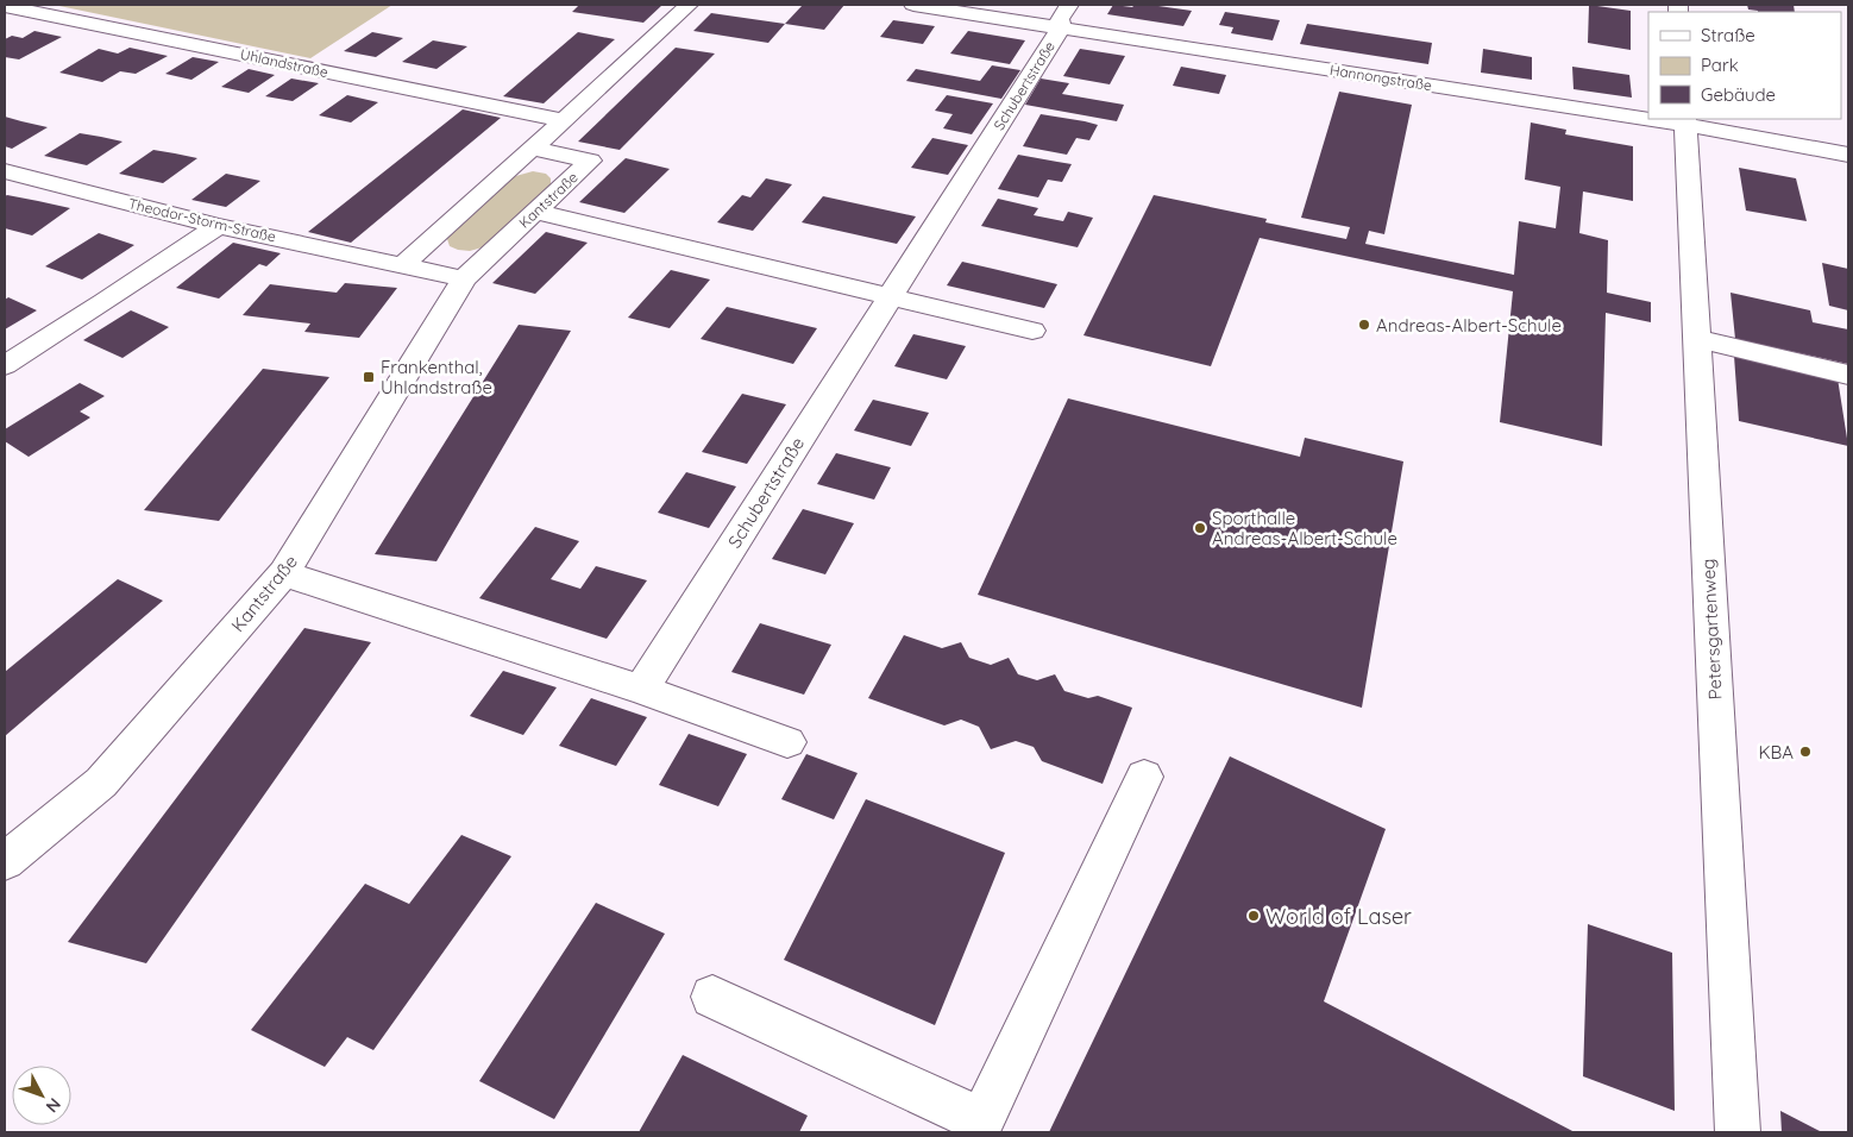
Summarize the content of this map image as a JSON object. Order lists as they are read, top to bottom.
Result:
{
  "streets": {
    "street": [
      "Uhlandstraße",
      "Hannongstraße",
      "Schubertstraße",
      "Kantstraße",
      "Theodor-Storm-Straße",
      "Petersgartenweg"
    ]
  },
  "crossings": [
    ["Hannongstraße", "Schubertstraße"],
    ["Hannongstraße", "Petersgartenweg"]
  ],
  "places": {
    "other": [
      "Andreas-Albert-Schule",
      "Sporthalle Andreas-Albert-Schule",
      "KBA",
      "World of Laser"
    ],
    "transit": ["Frankenthal, Uhlandstraße"]
  },
  "legend": ["Straße", "Park", "Gebäude"],
  "north": "bottom right"
}
